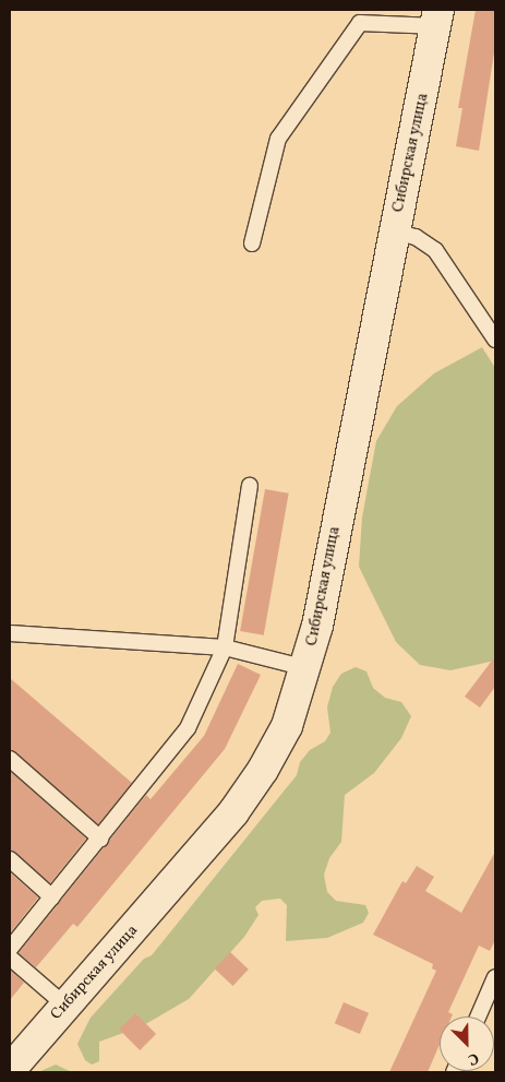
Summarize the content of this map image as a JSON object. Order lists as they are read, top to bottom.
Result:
{
  "streets": {
    "street": ["Сибирская улица"]
  },
  "north": "bottom right"
}
